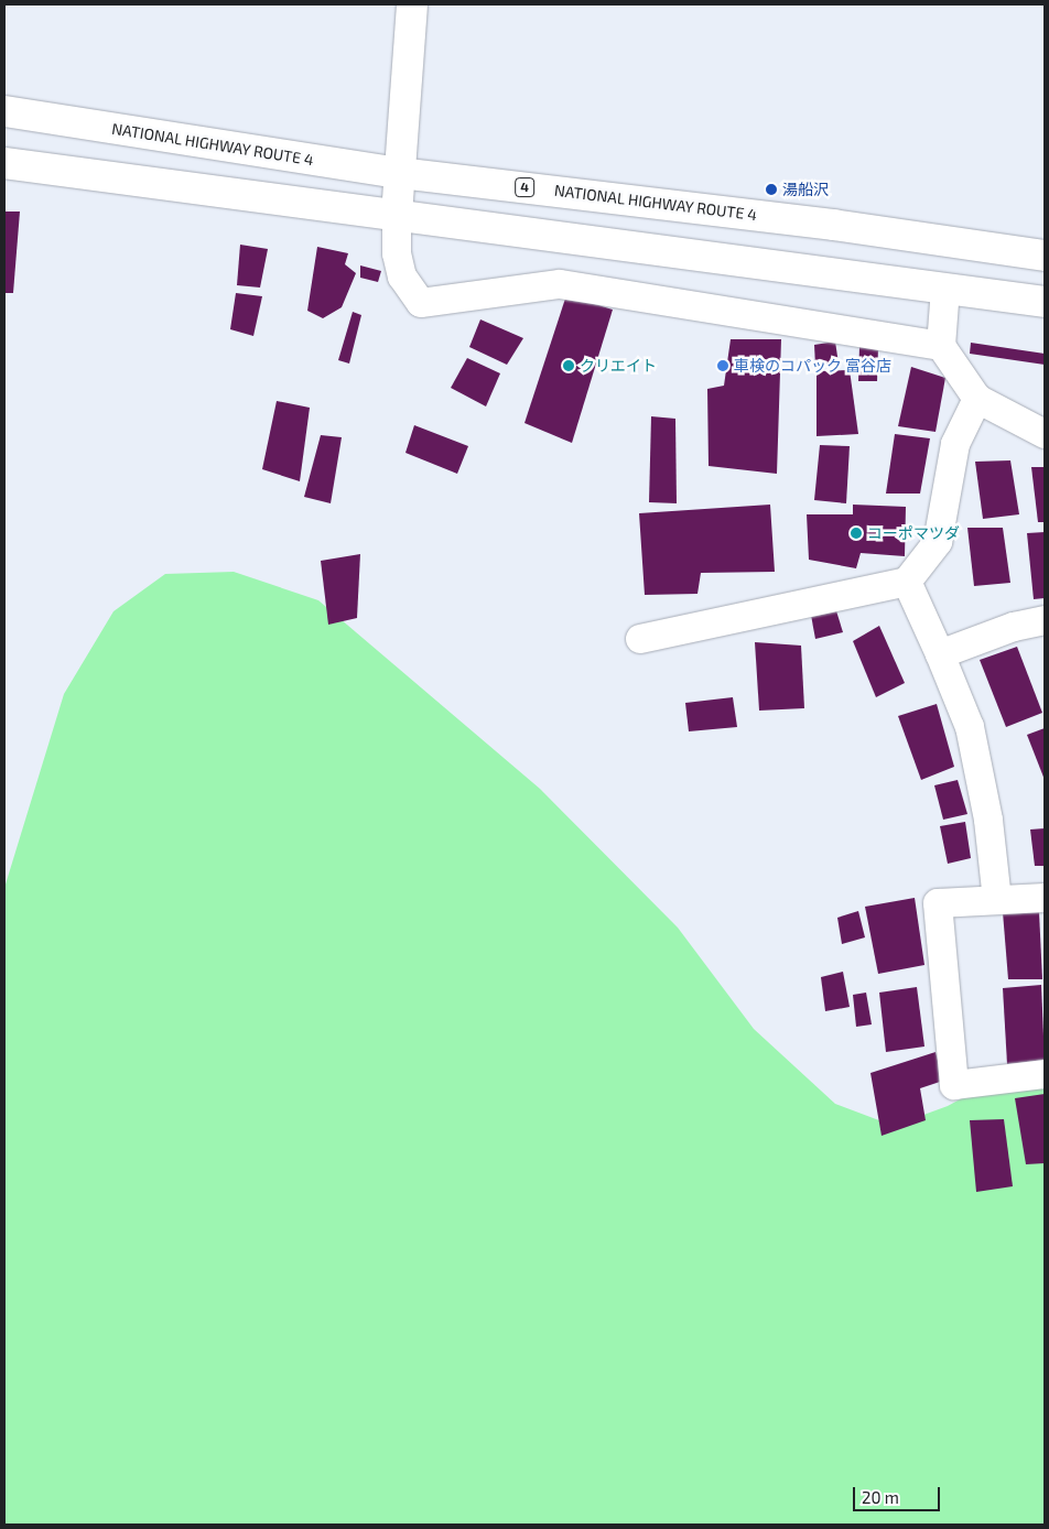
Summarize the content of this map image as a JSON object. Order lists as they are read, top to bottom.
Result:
{
  "streets": {
    "main road": ["NATIONAL HIGHWAY ROUTE 4", "4"]
  },
  "places": [
    "湯船沢",
    "クリエイト",
    "車検のコパック 富谷店",
    "コーポマツダ"
  ],
  "scale_bar": "20 m"
}
